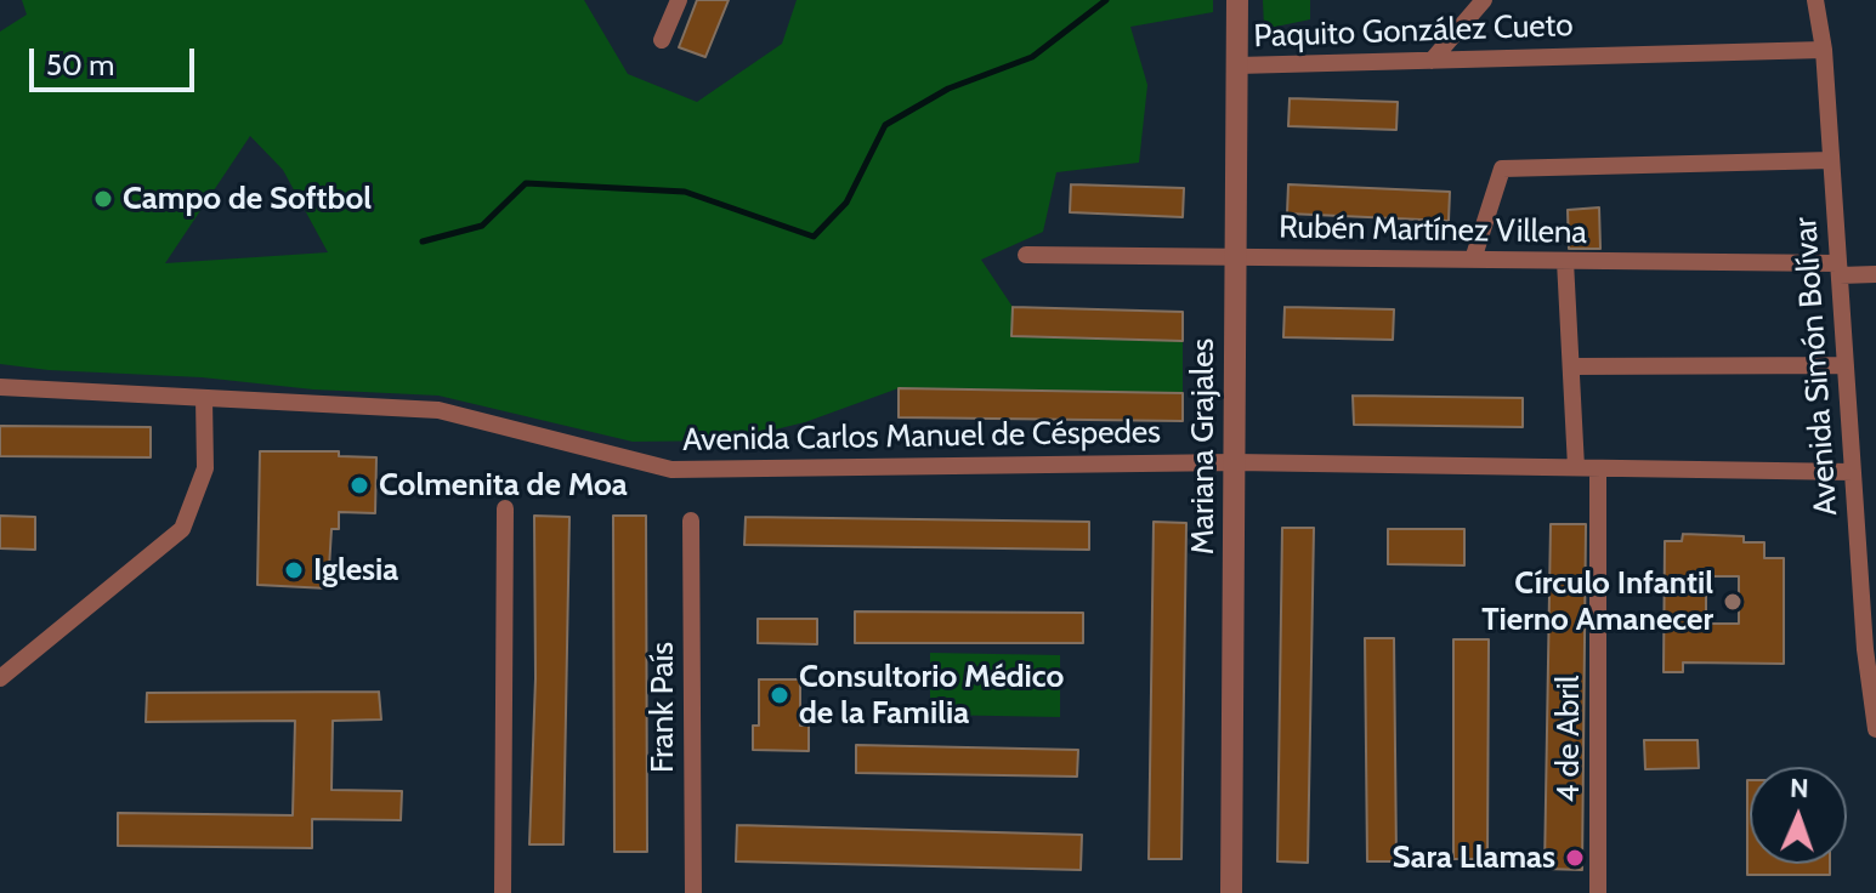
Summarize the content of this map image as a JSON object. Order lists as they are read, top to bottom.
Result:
{
  "streets": {
    "street": [
      "Paquito González Cueto",
      "Rubén Martínez Villena",
      "Avenida Simón Bolívar",
      "Avenida Carlos Manuel de Céspedes",
      "Mariana Grajales",
      "Frank País",
      "4 de Abril"
    ]
  },
  "crossings": [
    ["Paquito González Cueto", "Avenida Simón Bolívar"],
    ["Paquito González Cueto", "Mariana Grajales"],
    ["Rubén Martínez Villena", "Avenida Simón Bolívar"],
    ["Rubén Martínez Villena", "Mariana Grajales"],
    ["Avenida Simón Bolívar", "Avenida Carlos Manuel de Céspedes"],
    ["Avenida Carlos Manuel de Céspedes", "Mariana Grajales"],
    ["Avenida Carlos Manuel de Céspedes", "4 de Abril"]
  ],
  "places": [
    "Campo de Softbol",
    "Colmenita de Moa",
    "Iglesia",
    "Círculo Infantil Tierno Amanecer",
    "Consultorio Médico de la Familia",
    "Sara Llamas"
  ],
  "scale_bar": "50 m",
  "north": "top"
}
